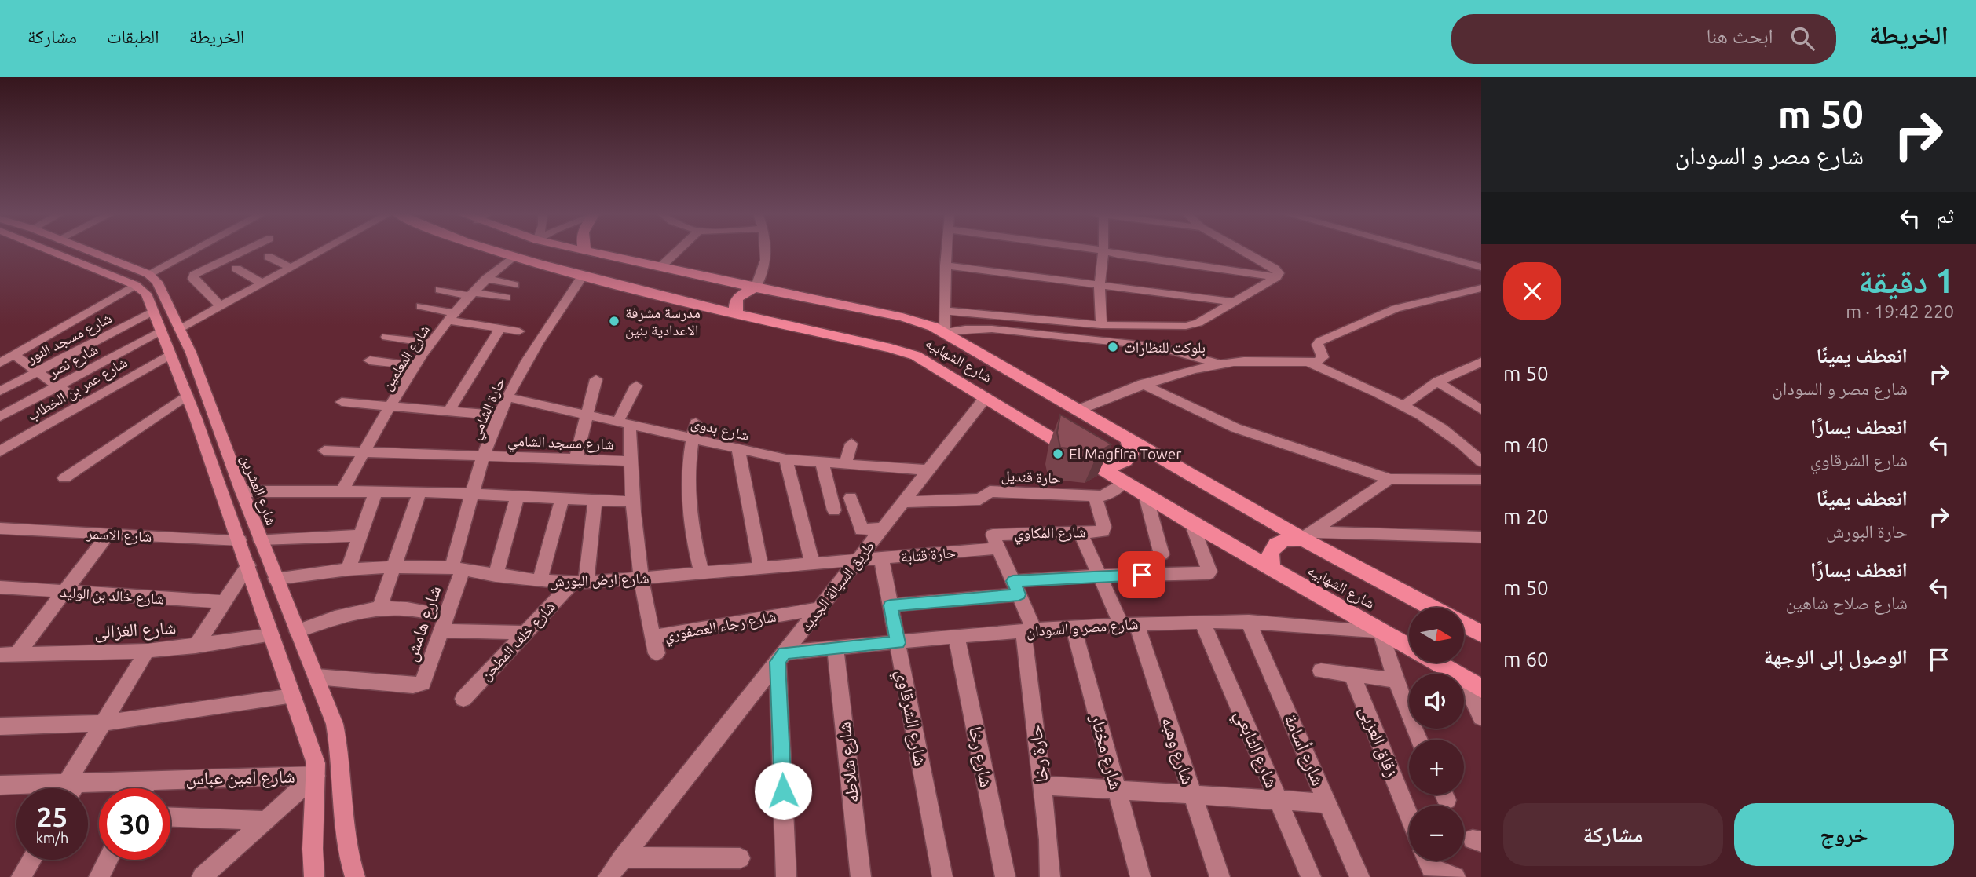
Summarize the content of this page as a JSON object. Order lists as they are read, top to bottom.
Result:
{
  "streets": {
    "highway": ["شارع الشهابيه"],
    "main road": ["شارع العشرين"],
    "street": [
      "شارع مسجد النور",
      "شارع المعلمين",
      "شارع نصر",
      "شارع عمر بن الخطاب",
      "حارة الشامي",
      "شارع بدوى",
      "شارع مسجد الشامي",
      "حارة قنديل",
      "شارع المكاوي",
      "شارع الاسمر",
      "حارة قتابة",
      "شارع ارض البورش",
      "طريق السيالة الجديد",
      "شارع خالد بن الوليد",
      "شارع هامش",
      "شارع رجاء العصفوري",
      "شارع مصر و السودان",
      "شارع الغزالى",
      "شارع خلف المطحن",
      "شارع الشرقاوي",
      "زقاق العزبى",
      "شارع التابعي",
      "شارع أسامة",
      "شارع وهبه",
      "شارع مختار",
      "حارة رخا",
      "شارع رخا",
      "شارع شلاطه",
      "شارع امين عباس"
    ]
  },
  "crossings": [
    ["شارع المعلمين", "شارع الشهابيه"],
    ["شارع المعلمين", "شارع مسجد الشامي"],
    ["شارع الشهابيه", "حارة الشامي"],
    ["شارع الشهابيه", "حارة قنديل"],
    ["شارع الشهابيه", "طريق السيالة الجديد"],
    ["شارع الشهابيه", "شارع مصر و السودان"],
    ["حارة الشامي", "شارع بدوى"],
    ["حارة الشامي", "شارع مسجد الشامي"],
    ["حارة الشامي", "شارع ارض البورش"],
    ["حارة الشامي", "شارع هامش"],
    ["شارع بدوى", "طريق السيالة الجديد"],
    ["حارة قنديل", "شارع المكاوي"],
    ["حارة قنديل", "طريق السيالة الجديد"],
    ["شارع العشرين", "شارع ارض البورش"],
    ["شارع العشرين", "شارع هامش"],
    ["شارع المكاوي", "حارة قتابة"],
    ["شارع المكاوي", "شارع وهبه"],
    ["شارع المكاوي", "حارة رخا"],
    ["حارة قتابة", "شارع ارض البورش"],
    ["حارة قتابة", "طريق السيالة الجديد"],
    ["حارة قتابة", "شارع الشرقاوي"],
    ["حارة قتابة", "حارة رخا"],
    ["شارع ارض البورش", "طريق السيالة الجديد"],
    ["شارع ارض البورش", "شارع هامش"],
    ["شارع ارض البورش", "شارع خلف المطحن"],
    ["طريق السيالة الجديد", "شارع رجاء العصفوري"],
    ["طريق السيالة الجديد", "شارع مصر و السودان"],
    ["شارع مصر و السودان", "شارع الشرقاوي"],
    ["شارع مصر و السودان", "شارع التابعي"],
    ["شارع مصر و السودان", "شارع أسامة"],
    ["شارع مصر و السودان", "شارع وهبه"],
    ["شارع مصر و السودان", "شارع مختار"],
    ["شارع مصر و السودان", "حارة رخا"],
    ["شارع مصر و السودان", "شارع رخا"],
    ["شارع مصر و السودان", "شارع شلاطه"]
  ],
  "places": ["مدرسة مشرفة الاعدادية بنين", "بلوكت للنظارات", "El Magfira Tower"],
  "north": "right",
  "page": {
    "header": "الخريطة",
    "search": "ابحث هنا",
    "nav": ["الخريطة", "الطبقات", "مشاركة"],
    "turn": ["50 m", "شارع مصر و السودان"],
    "then": "ثم",
    "heading": ["1 دقيقة", "220 m · 19:42"],
    "list": [
      {
        "name": "انعطف يمينًا",
        "note": "شارع مصر و السودان",
        "value": "50 m"
      },
      {
        "name": "انعطف يسارًا",
        "note": "شارع الشرقاوي",
        "value": "40 m"
      },
      {
        "name": "انعطف يمينًا",
        "note": "حارة البورش",
        "value": "20 m"
      },
      {
        "name": "انعطف يسارًا",
        "note": "شارع صلاح شاهين",
        "value": "50 m"
      },
      {
        "name": "الوصول إلى الوجهة",
        "value": "60 m"
      }
    ],
    "map_buttons": ["+", "−"],
    "speed": "25 km/h",
    "limit": "30",
    "buttons": ["خروج", "مشاركة"]
  }
}
